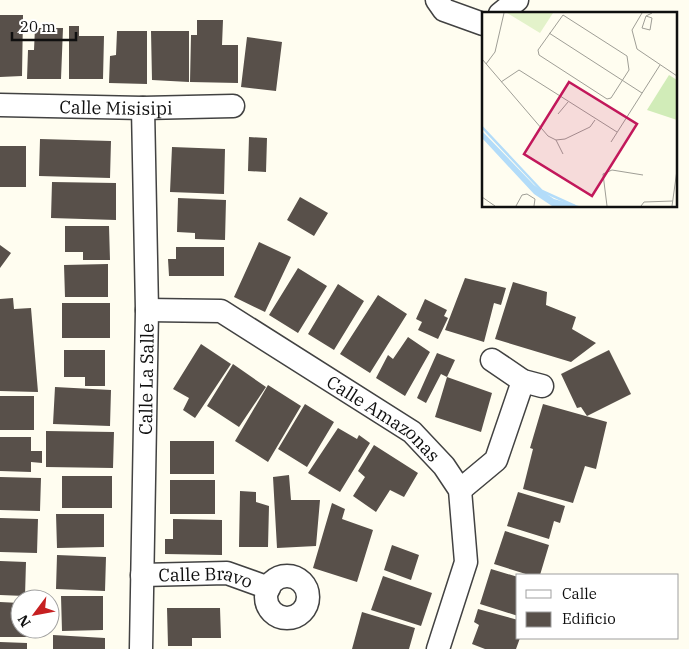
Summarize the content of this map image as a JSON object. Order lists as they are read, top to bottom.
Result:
{
  "streets": {
    "street": [
      "Calle Misisipi",
      "Calle La Salle",
      "Calle Amazonas",
      "Calle Bravo"
    ]
  },
  "crossings": [
    ["Calle Misisipi", "Calle La Salle"],
    ["Calle La Salle", "Calle Amazonas"],
    ["Calle La Salle", "Calle Bravo"]
  ],
  "legend": ["Calle", "Edificio"],
  "scale_bar": "20 m",
  "north": "bottom left"
}
